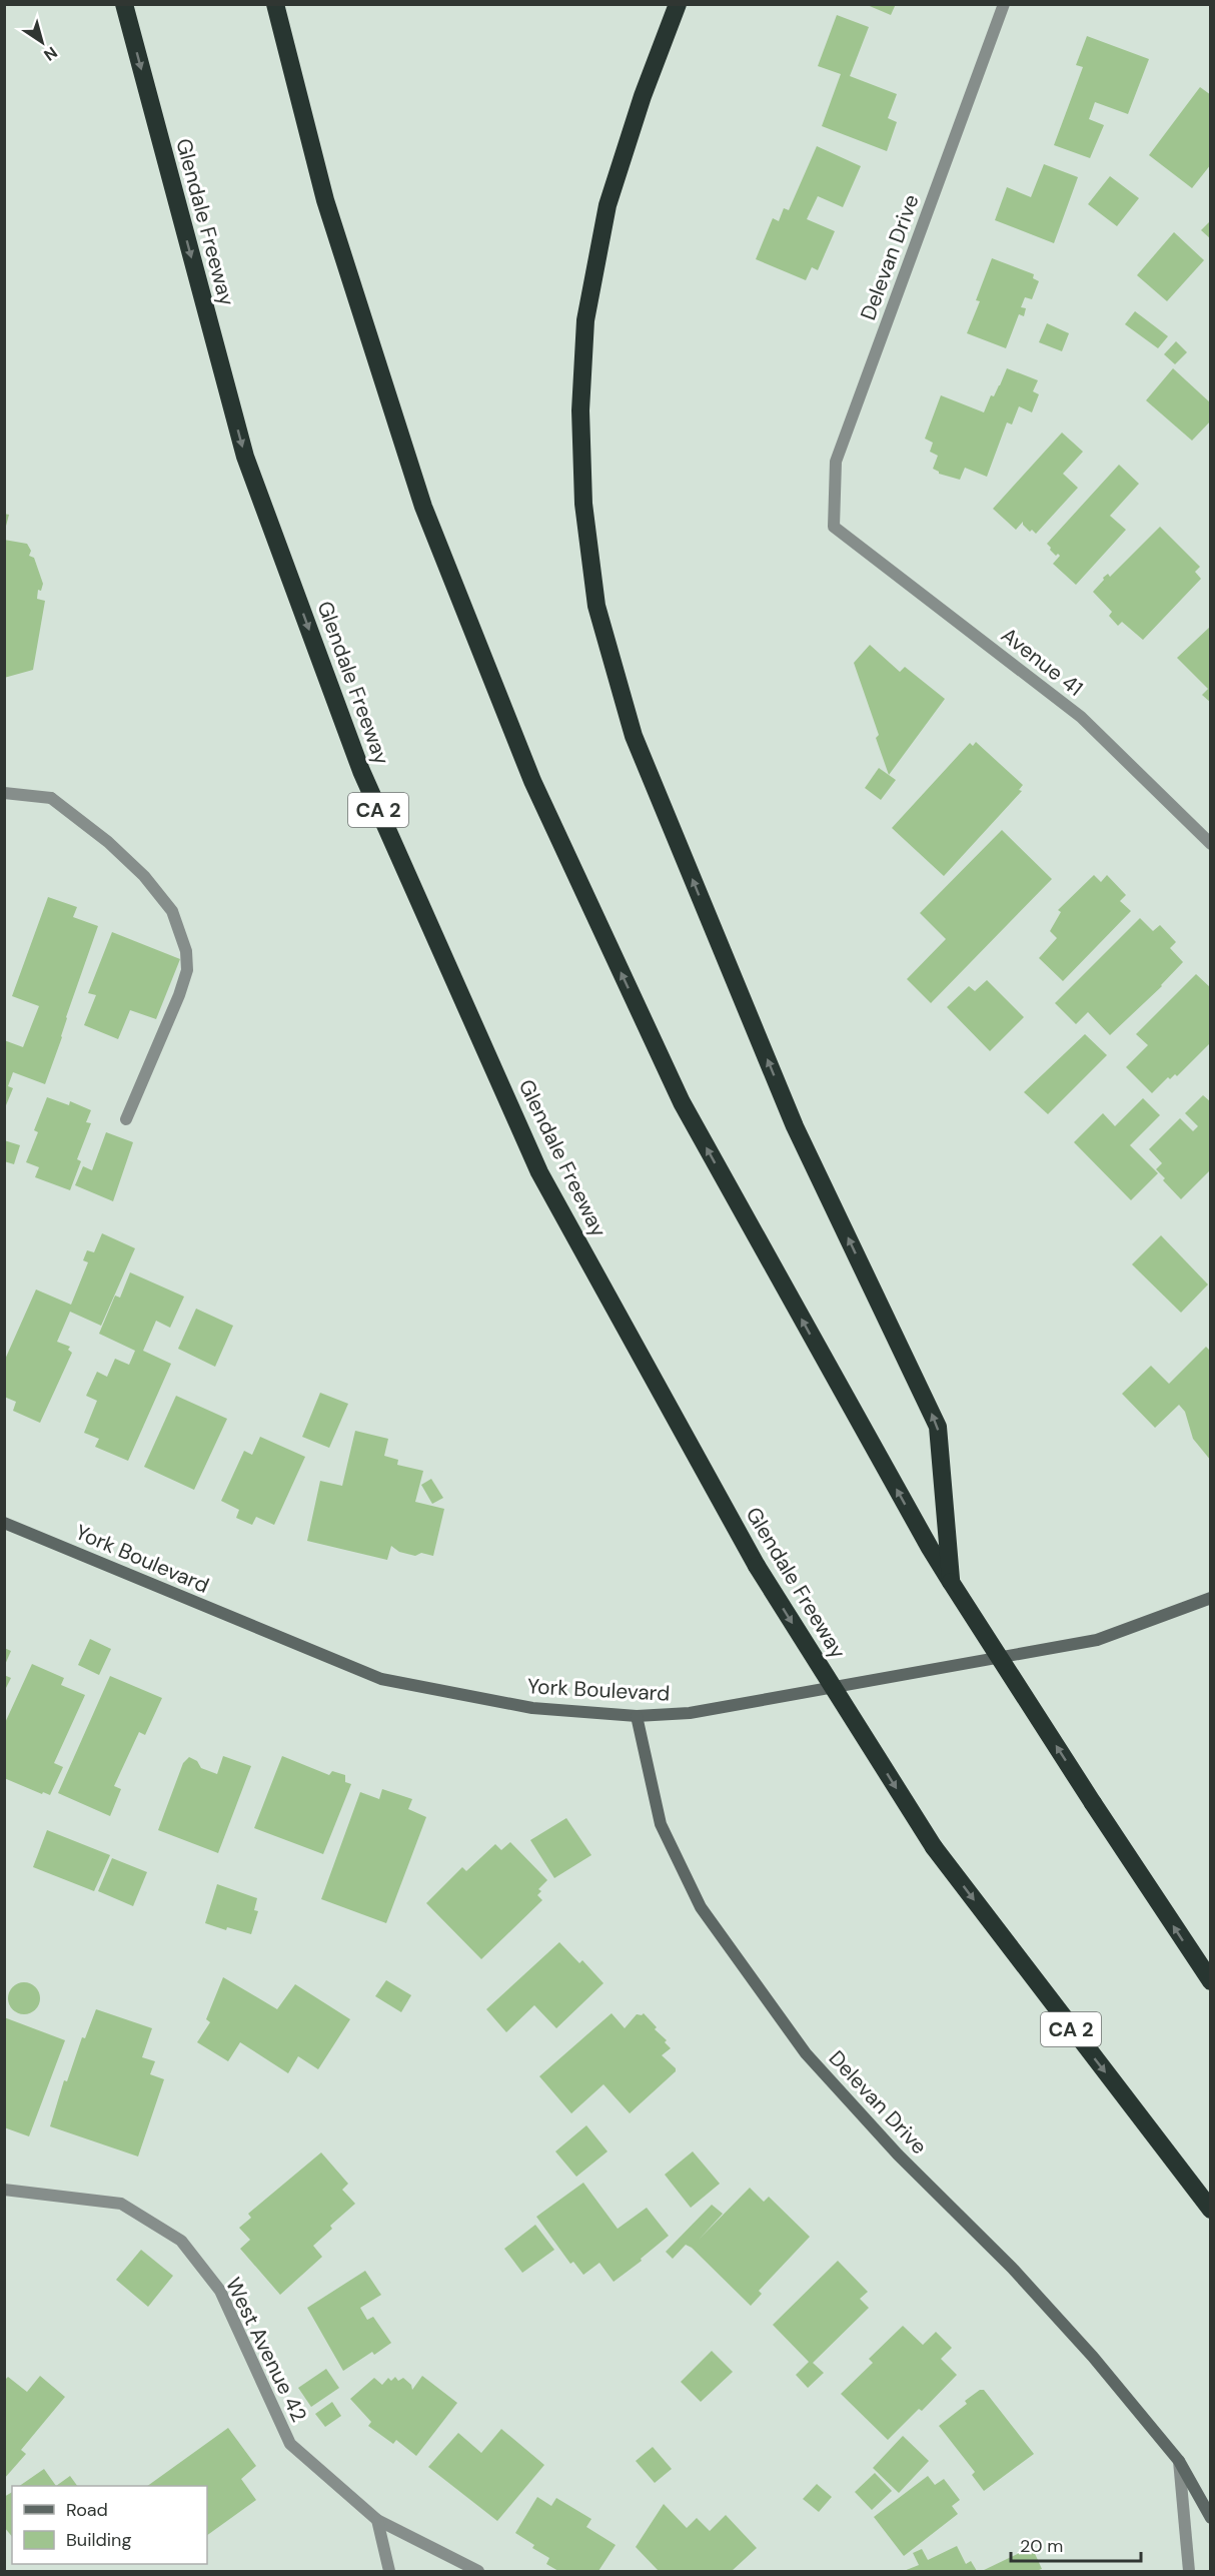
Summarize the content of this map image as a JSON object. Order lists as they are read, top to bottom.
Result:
{
  "streets": {
    "highway": ["Glendale Freeway", "CA 2"],
    "street": [
      "Delevan Drive",
      "Avenue 41",
      "York Boulevard",
      "West Avenue 42"
    ]
  },
  "crossings": [
    ["Delevan Drive", "Avenue 41"],
    ["Delevan Drive", "York Boulevard"]
  ],
  "legend": ["Road", "Building"],
  "scale_bar": "20 m",
  "north": "bottom right"
}
